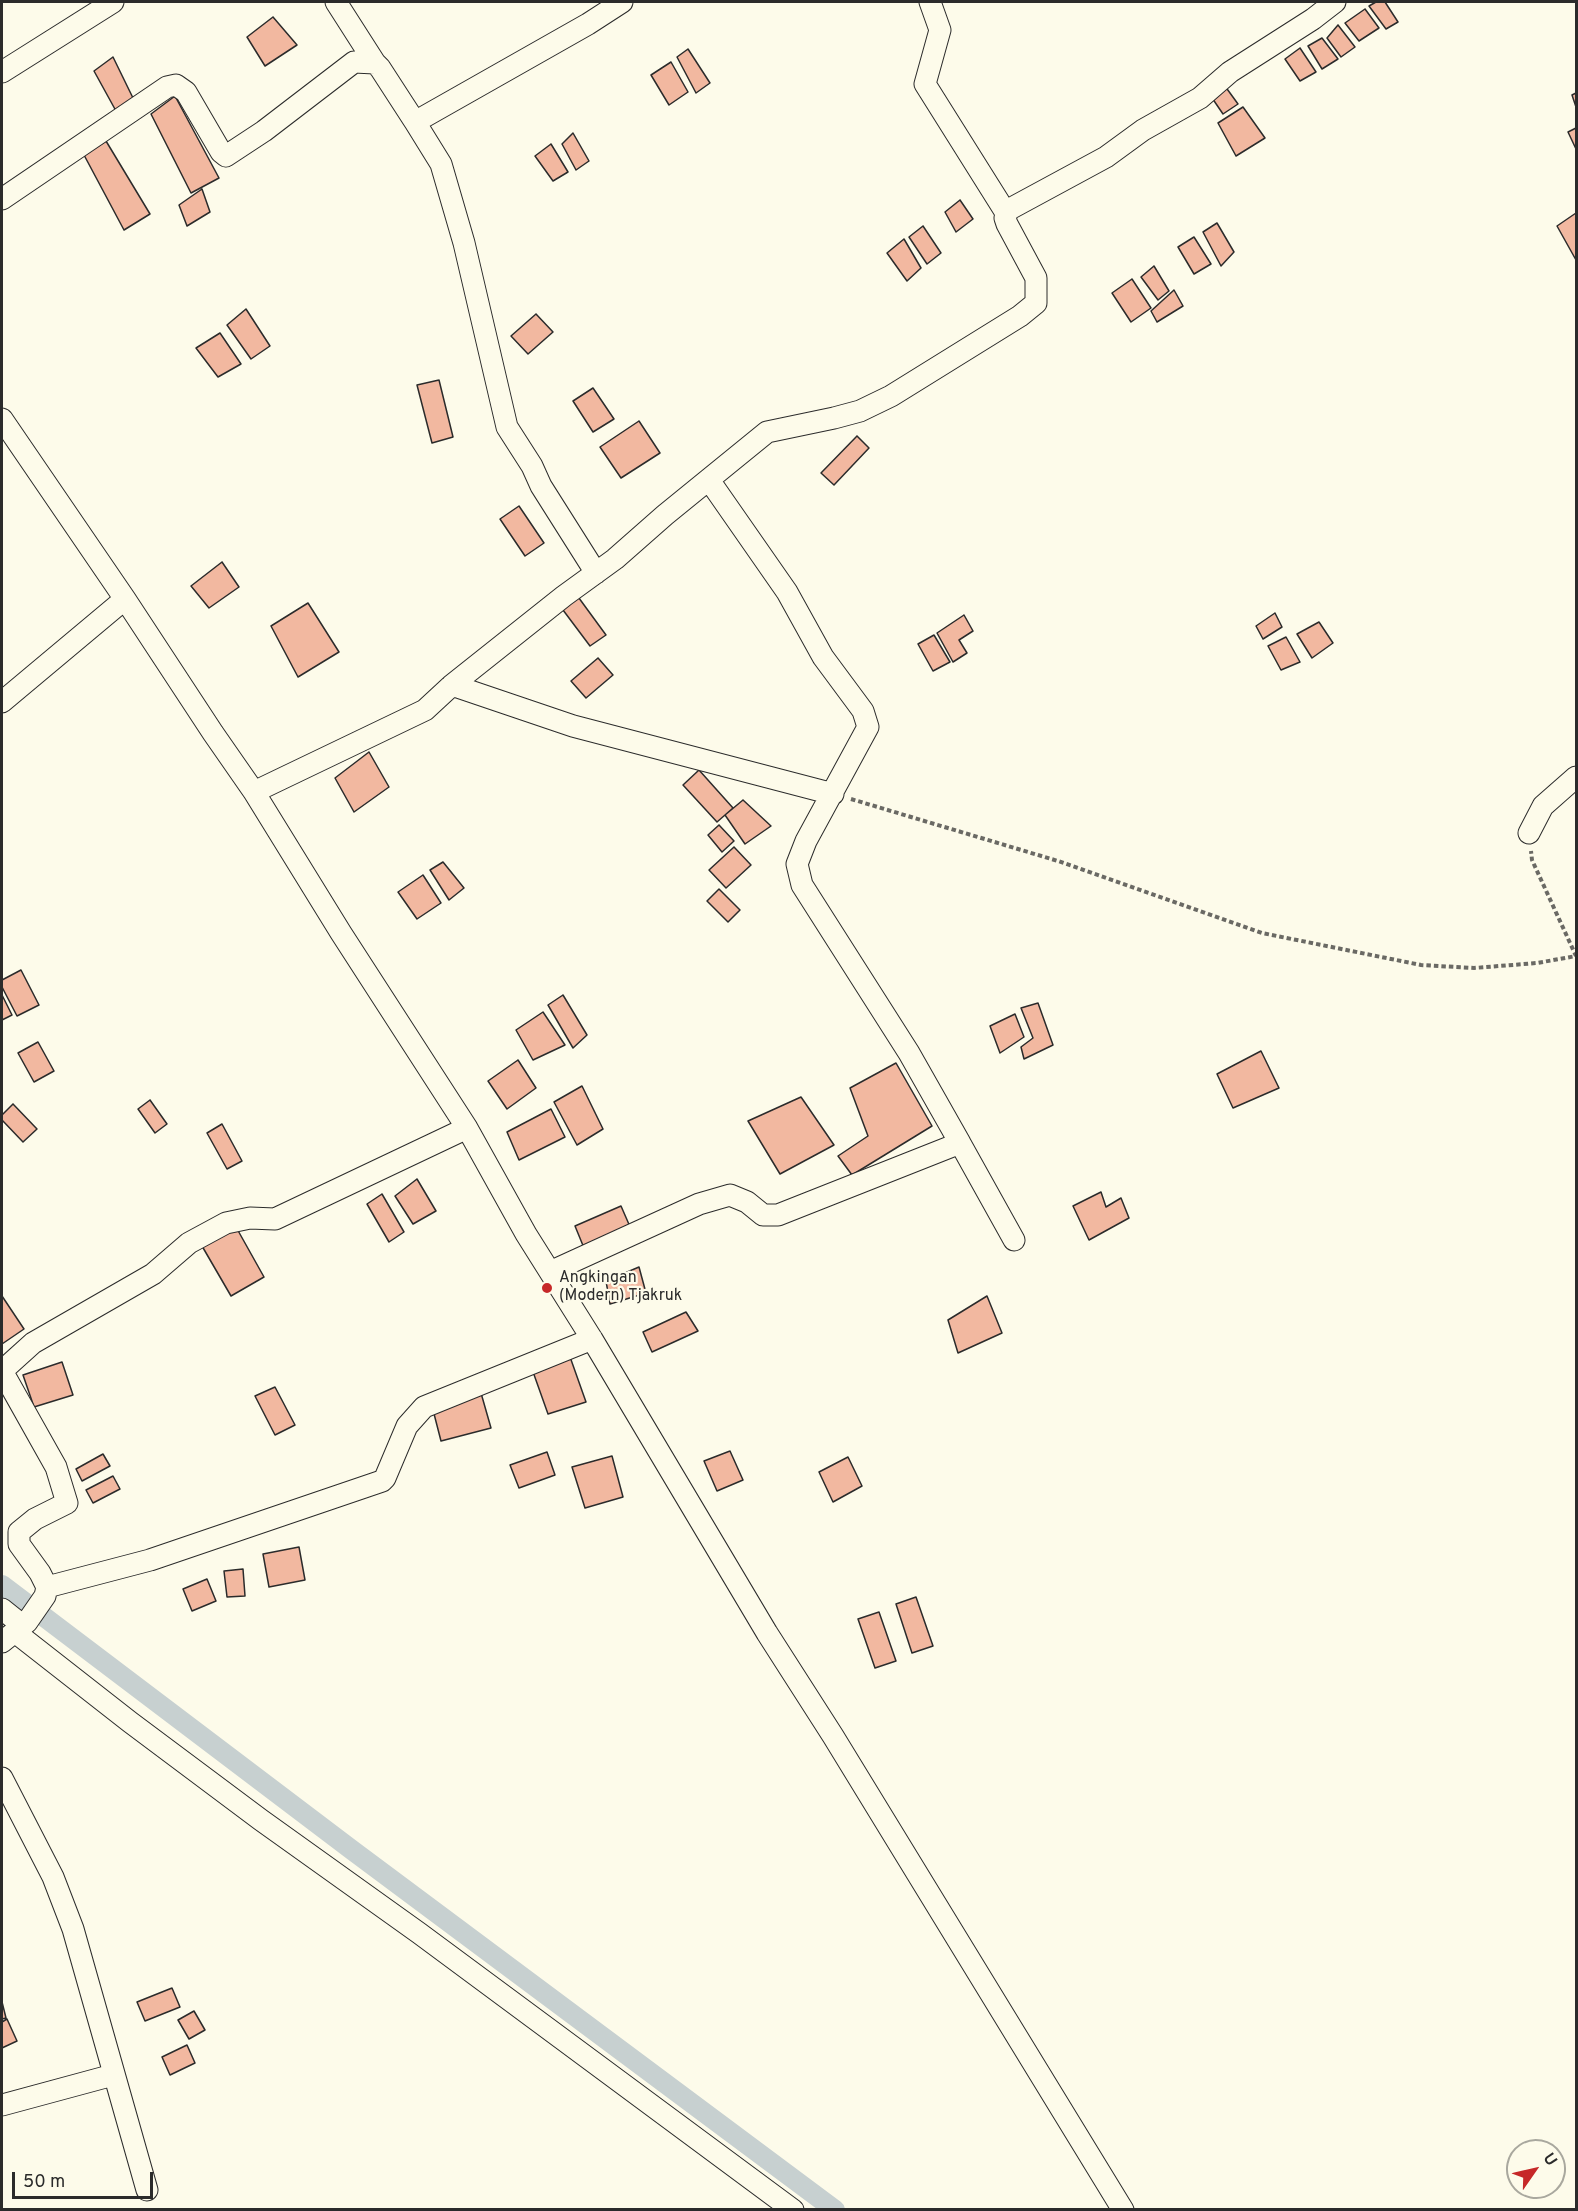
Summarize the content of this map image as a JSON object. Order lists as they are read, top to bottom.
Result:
{
  "places": ["Angkingan (Modern) Tjakruk"],
  "scale_bar": "50 m",
  "north": "top right"
}
